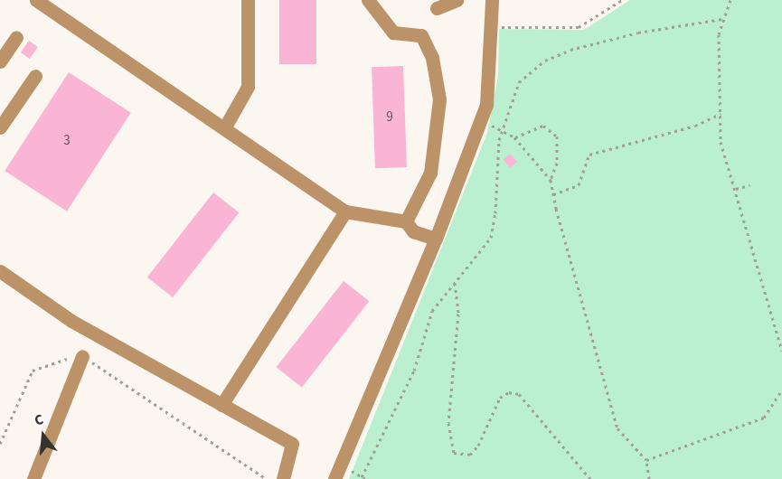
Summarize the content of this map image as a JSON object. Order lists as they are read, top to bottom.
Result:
{
  "house_numbers": ["9", "3"],
  "north": "top"
}
